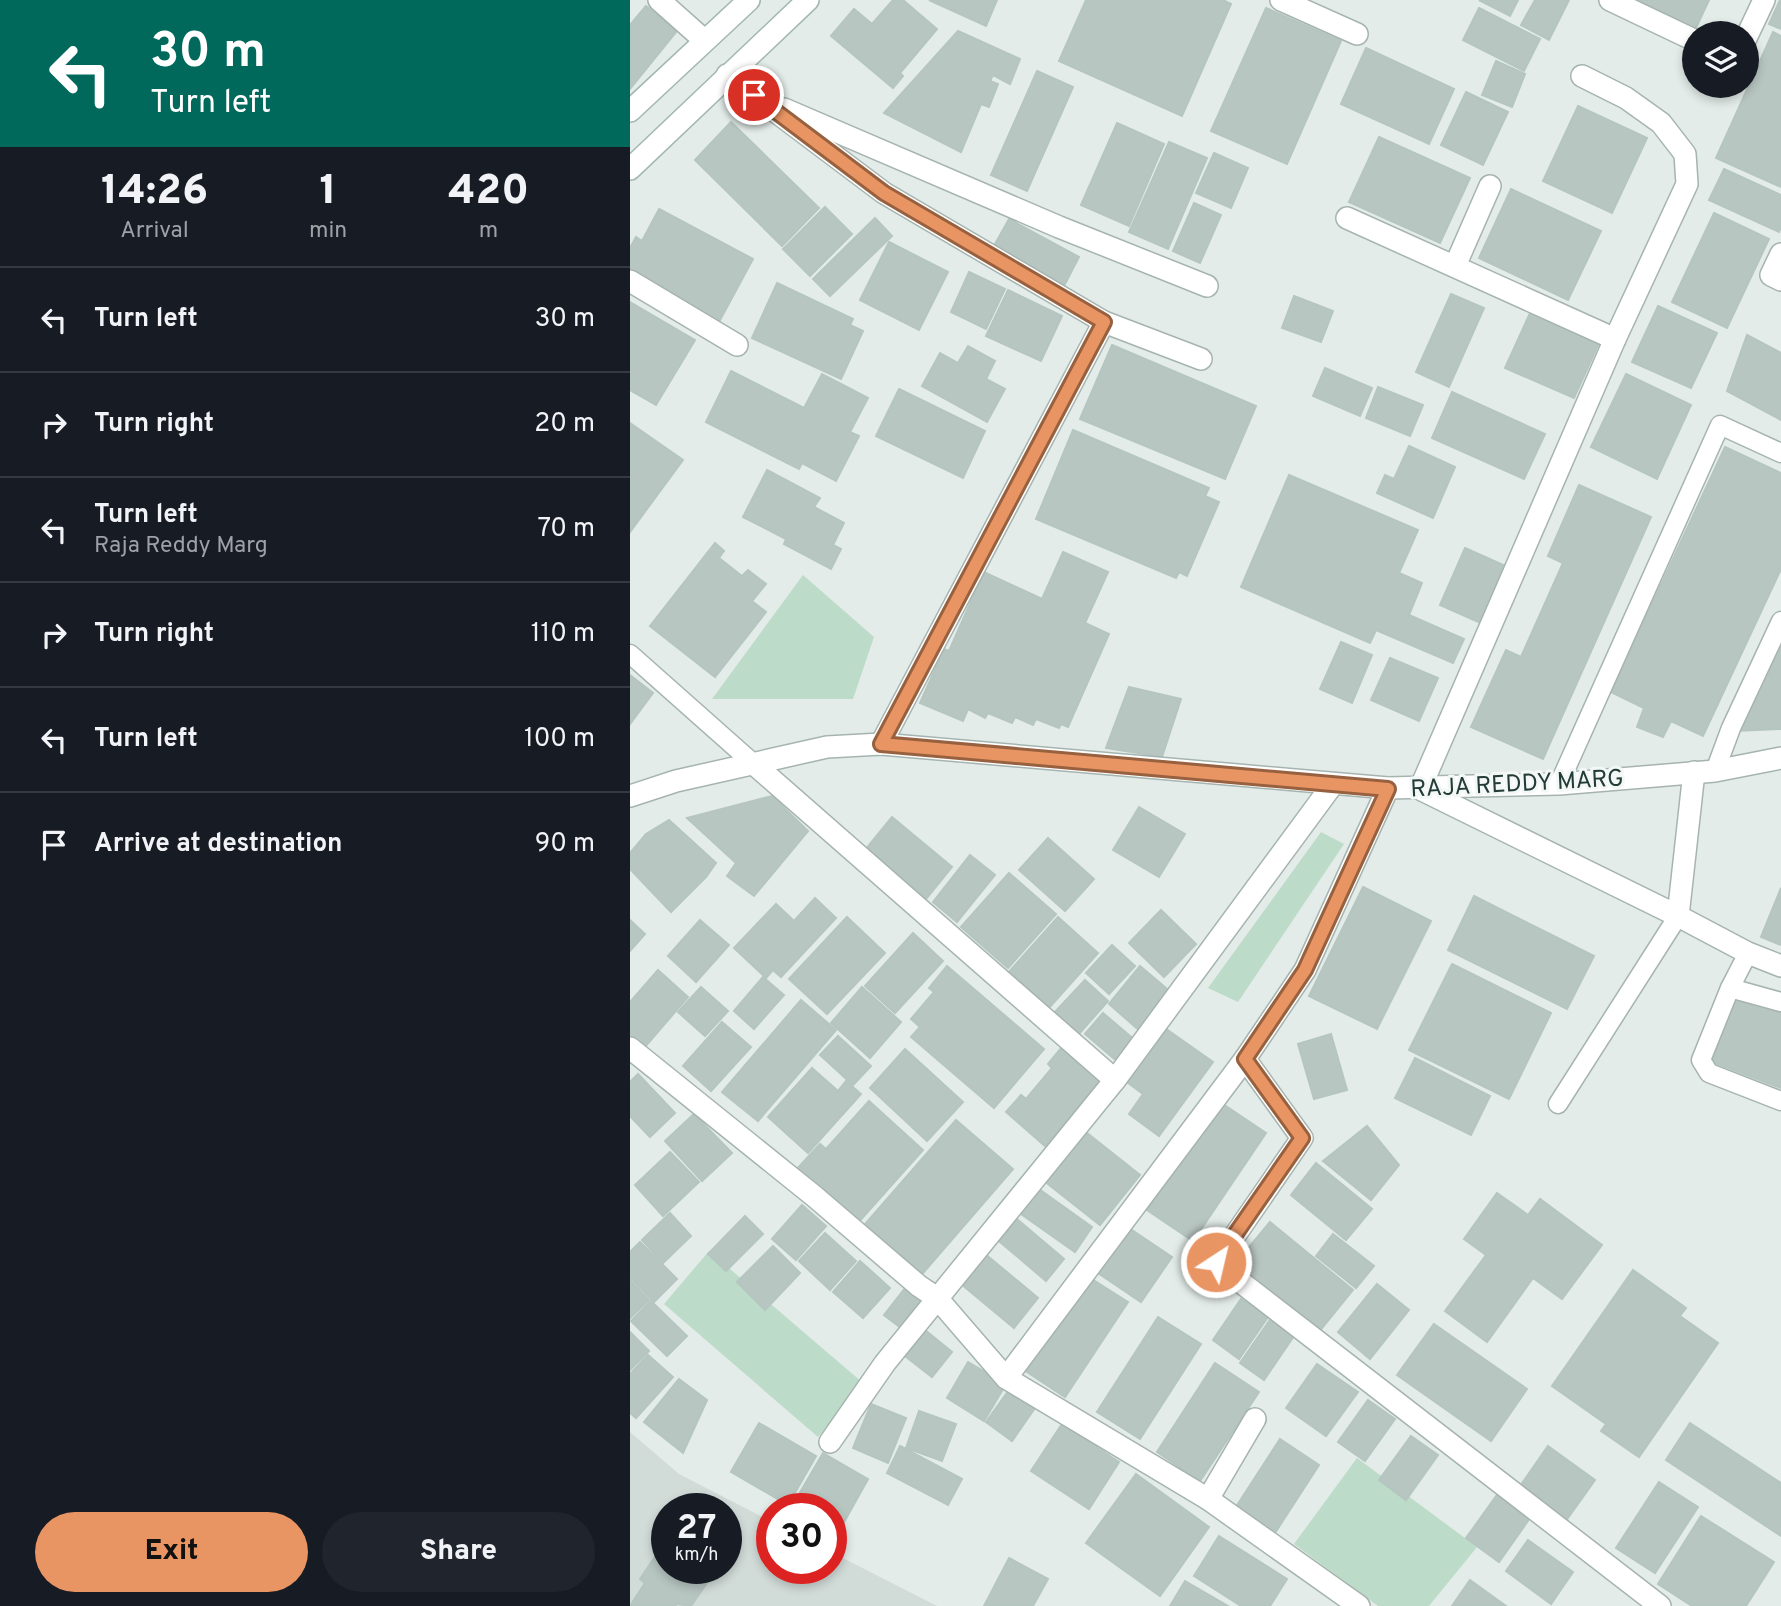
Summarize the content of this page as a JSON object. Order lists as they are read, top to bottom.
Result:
{
  "streets": {
    "street": ["RAJA REDDY MARG"]
  },
  "page": {
    "turn": ["30 m", "Turn left"],
    "eta": [
      "14:26",
      "Arrival",
      "1",
      "min",
      "420",
      "m"
    ],
    "list": [
      {
        "name": "Turn left",
        "value": "30 m"
      },
      {
        "name": "Turn right",
        "value": "20 m"
      },
      {
        "name": "Turn left",
        "note": "Raja Reddy Marg",
        "value": "70 m"
      },
      {
        "name": "Turn right",
        "value": "110 m"
      },
      {
        "name": "Turn left",
        "value": "100 m"
      },
      {
        "name": "Arrive at destination",
        "value": "90 m"
      }
    ],
    "speed": "27 km/h",
    "limit": "30",
    "buttons": ["Exit", "Share"]
  }
}
